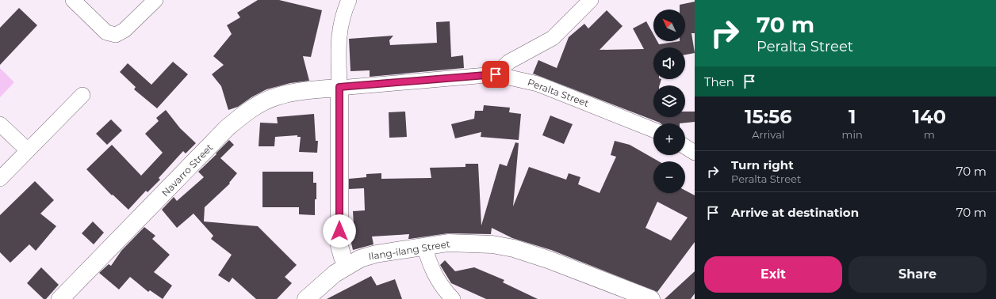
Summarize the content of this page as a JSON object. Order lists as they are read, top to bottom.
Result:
{
  "streets": {
    "street": ["Peralta Street", "Navarro Street", "Ilang-ilang Street"]
  },
  "crossings": [
    ["Peralta Street", "Navarro Street"]
  ],
  "north": "top left",
  "page": {
    "turn": ["70 m", "Peralta Street"],
    "map_buttons": ["+", "−"],
    "then": "Then",
    "eta": [
      "15:56",
      "Arrival",
      "1",
      "min",
      "140",
      "m"
    ],
    "list": [
      {
        "name": "Turn right",
        "note": "Peralta Street",
        "value": "70 m"
      },
      {
        "name": "Arrive at destination",
        "value": "70 m"
      }
    ],
    "buttons": ["Exit", "Share"]
  }
}
